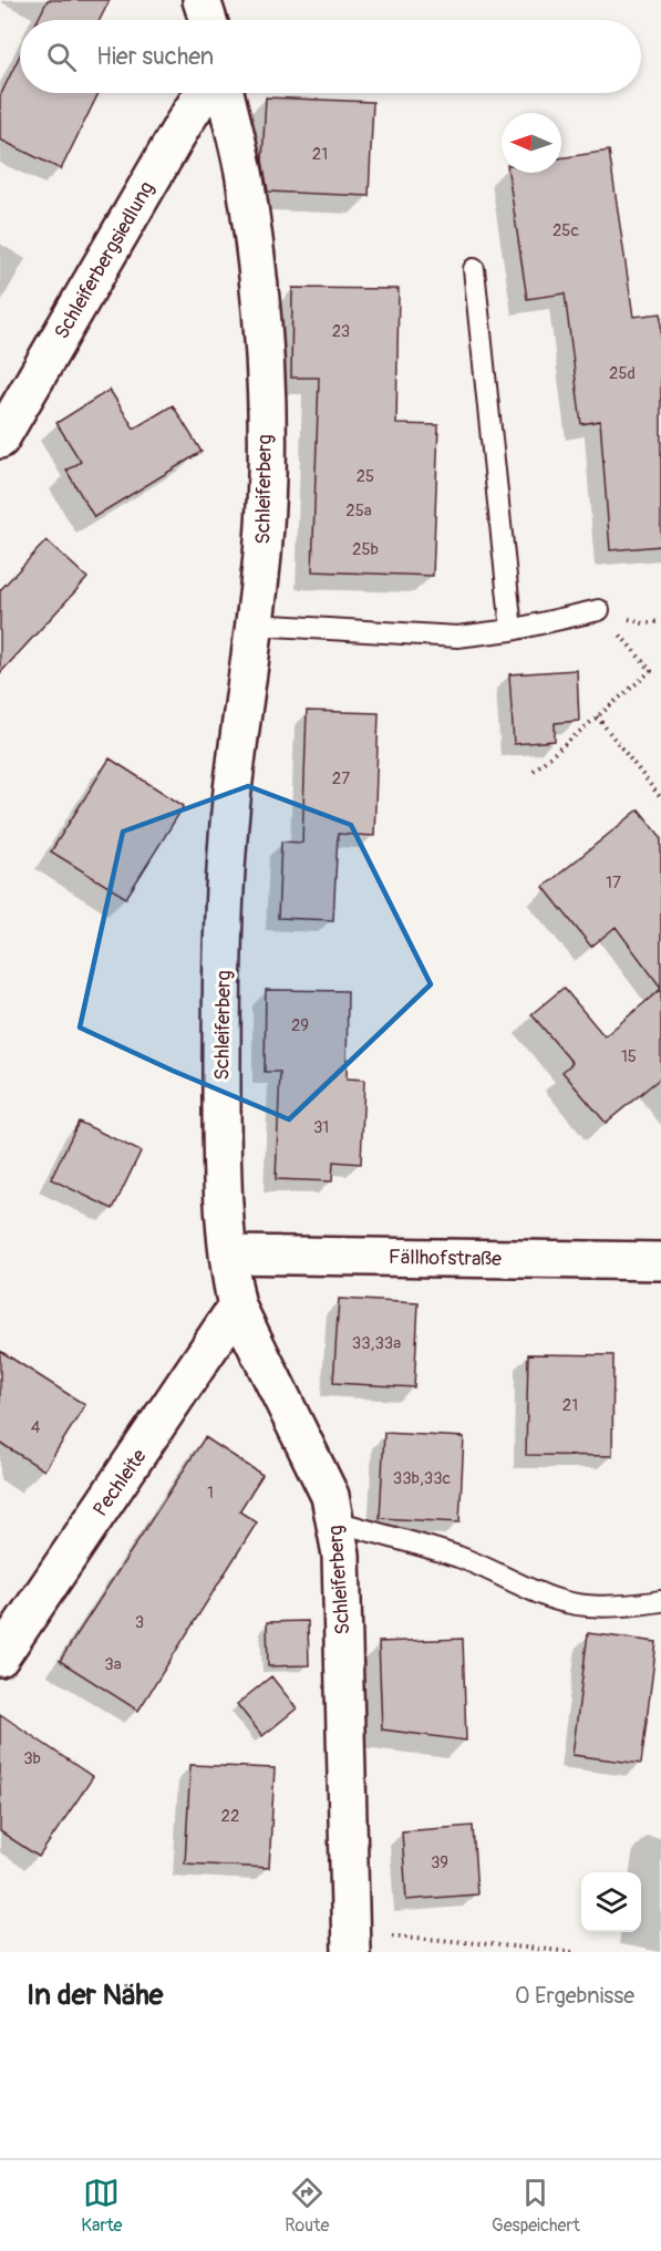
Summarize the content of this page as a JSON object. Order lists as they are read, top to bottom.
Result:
{
  "streets": {
    "street": [
      "Schleiferbergsiedlung",
      "Schleiferberg",
      "Fällhofstraße",
      "Pechleite"
    ]
  },
  "crossings": [
    ["Schleiferberg", "Fällhofstraße"],
    ["Schleiferberg", "Pechleite"]
  ],
  "house_numbers": [
    "21",
    "25c",
    "23",
    "25d",
    "25",
    "25a",
    "25b",
    "27",
    "17",
    "29",
    "15",
    "31",
    "33,33a",
    "21",
    "4",
    "33b,33c",
    "1",
    "3",
    "3a",
    "3b",
    "22",
    "39"
  ],
  "north": "left",
  "page": {
    "search": "Hier suchen",
    "heading": ["In der Nähe", "0 Ergebnisse"],
    "nav": ["Karte", "Route", "Gespeichert"]
  }
}
